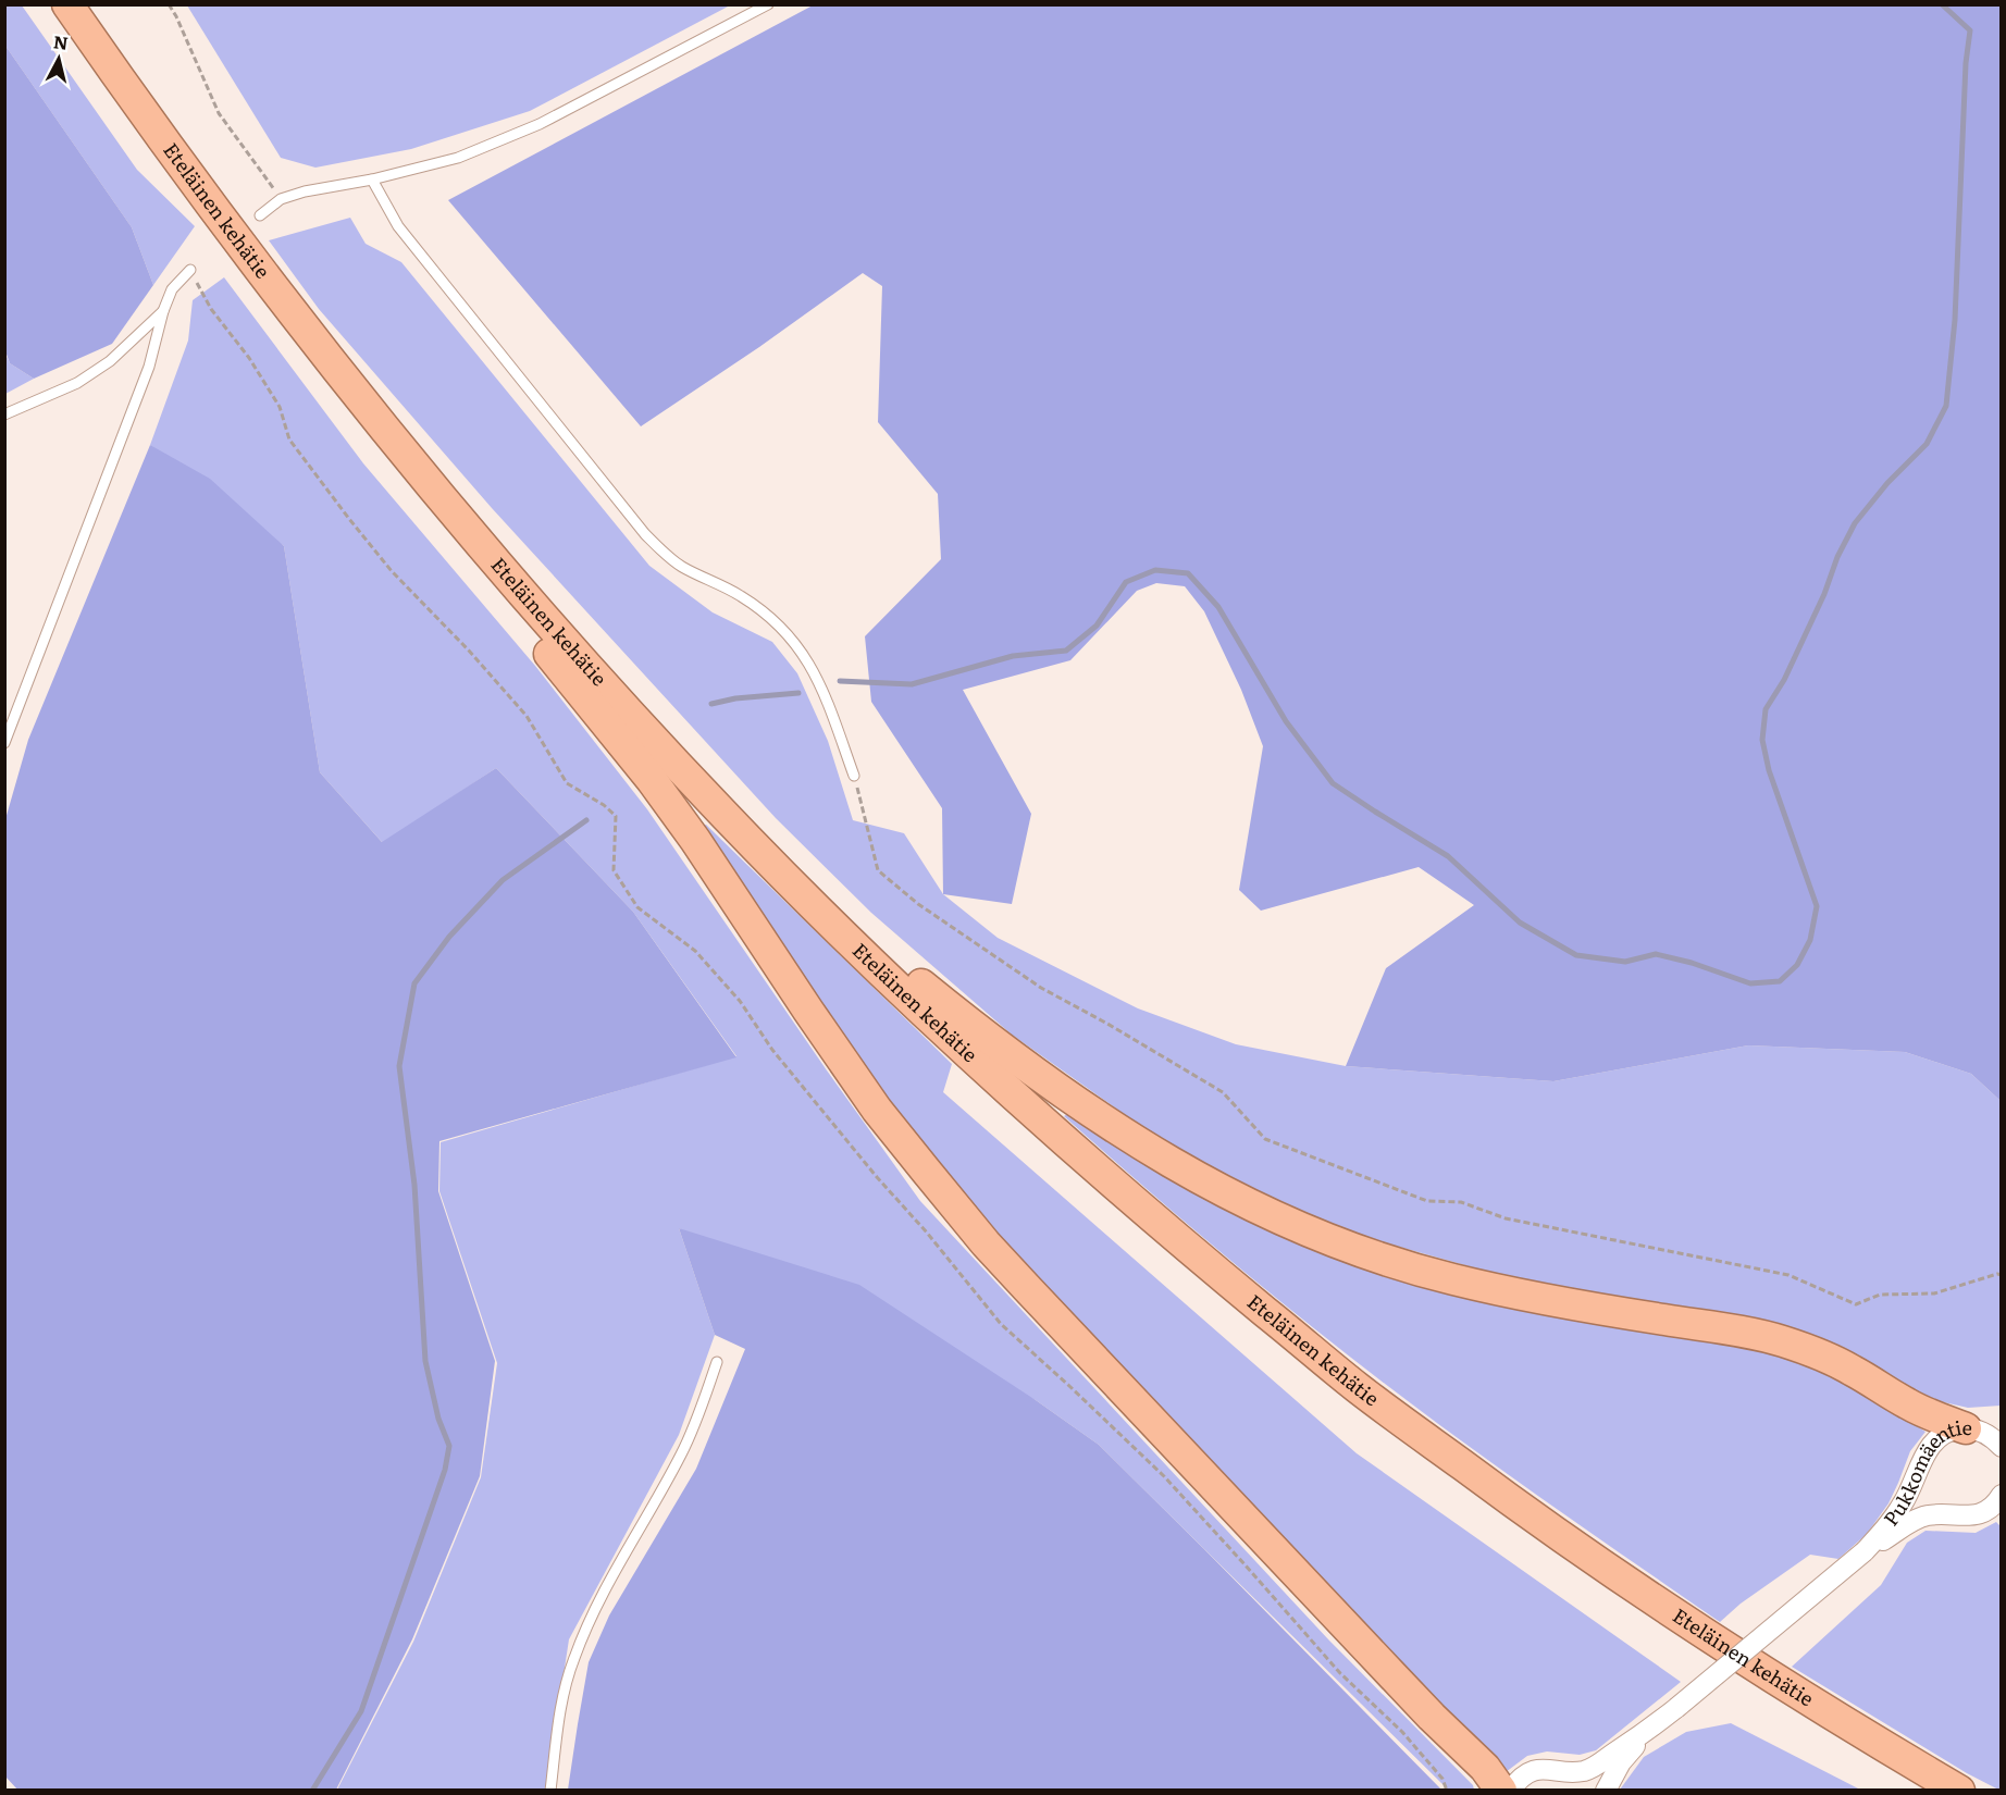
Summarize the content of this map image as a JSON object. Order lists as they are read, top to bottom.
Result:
{
  "streets": {
    "highway": ["Eteläinen kehätie"],
    "street": ["Pukkomäentie"]
  },
  "north": "top"
}
